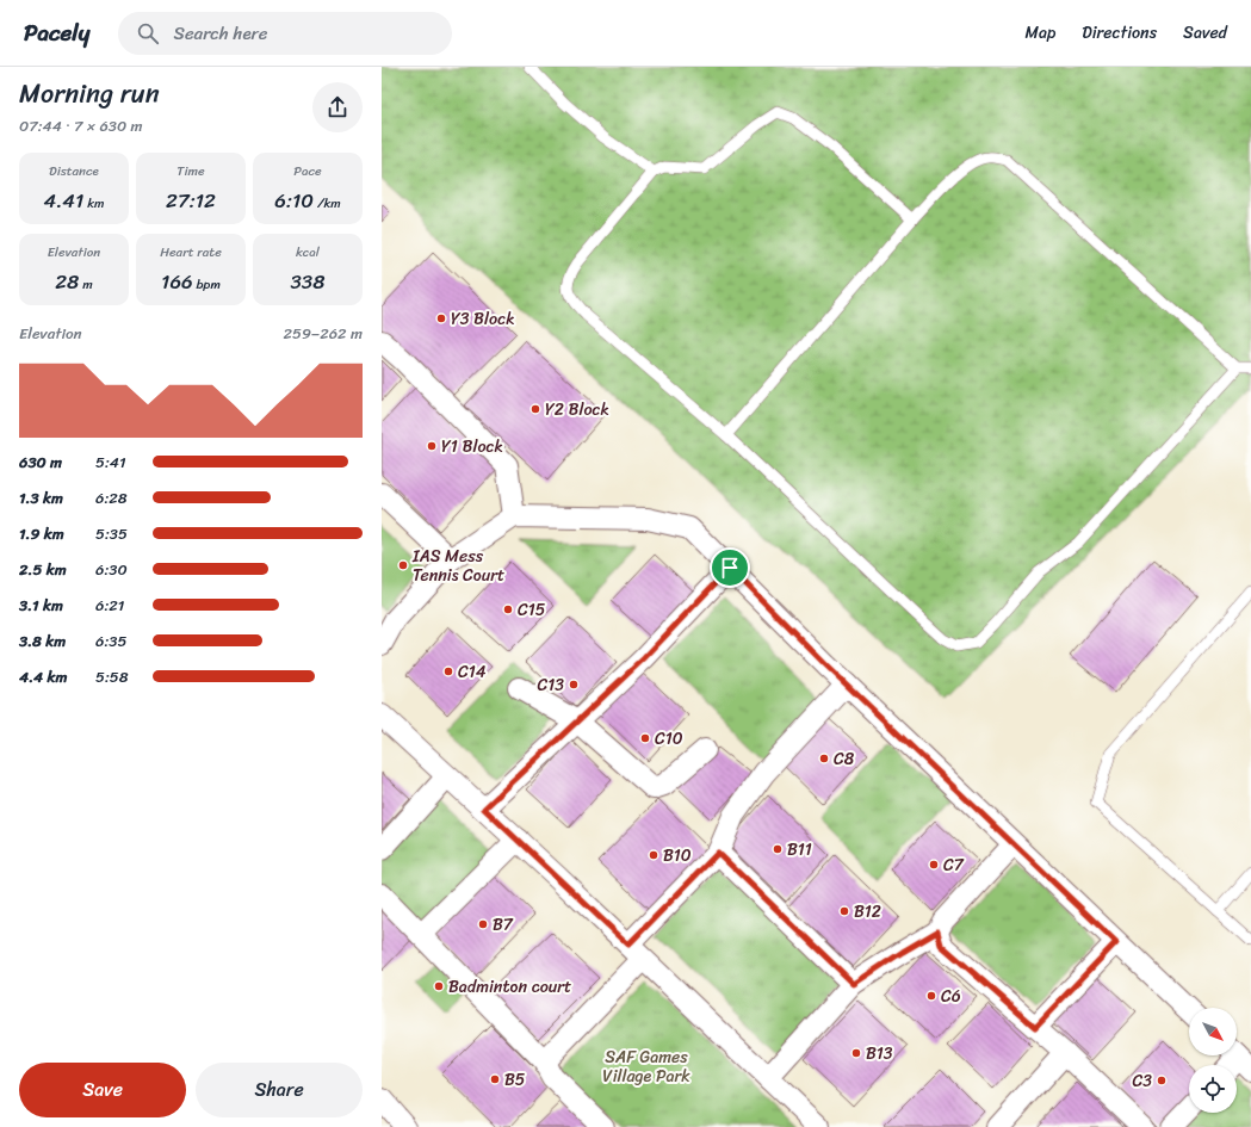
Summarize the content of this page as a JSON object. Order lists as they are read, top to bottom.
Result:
{
  "parks": ["SAF Games Village Park"],
  "places": [
    "Y3 Block",
    "Y2 Block",
    "Y1 Block",
    "IAS Mess Tennis Court",
    "C15",
    "C14",
    "C13",
    "C10",
    "C8",
    "B11",
    "B10",
    "C7",
    "B12",
    "B7",
    "Badminton court",
    "C6",
    "B13",
    "B5",
    "C3"
  ],
  "north": "bottom right",
  "page": {
    "header": "Pacely",
    "search": "Search here",
    "nav": ["Map", "Directions", "Saved"],
    "heading": ["Morning run", "07:44 · 7 × 630 m"],
    "stats": [
      ["Distance", "4.41 km"],
      ["Time", "27:12"],
      ["Pace", "6:10 /km"],
      ["Elevation", "28 m"],
      ["Heart rate", "166 bpm"],
      ["kcal", "338"]
    ],
    "chart": ["Elevation", "259–262 m"],
    "list": [
      {
        "name": "630 m",
        "note": "5:41"
      },
      {
        "name": "1.3 km",
        "note": "6:28"
      },
      {
        "name": "1.9 km",
        "note": "5:35"
      },
      {
        "name": "2.5 km",
        "note": "6:30"
      },
      {
        "name": "3.1 km",
        "note": "6:21"
      },
      {
        "name": "3.8 km",
        "note": "6:35"
      },
      {
        "name": "4.4 km",
        "note": "5:58"
      }
    ],
    "buttons": ["Save", "Share"]
  }
}
